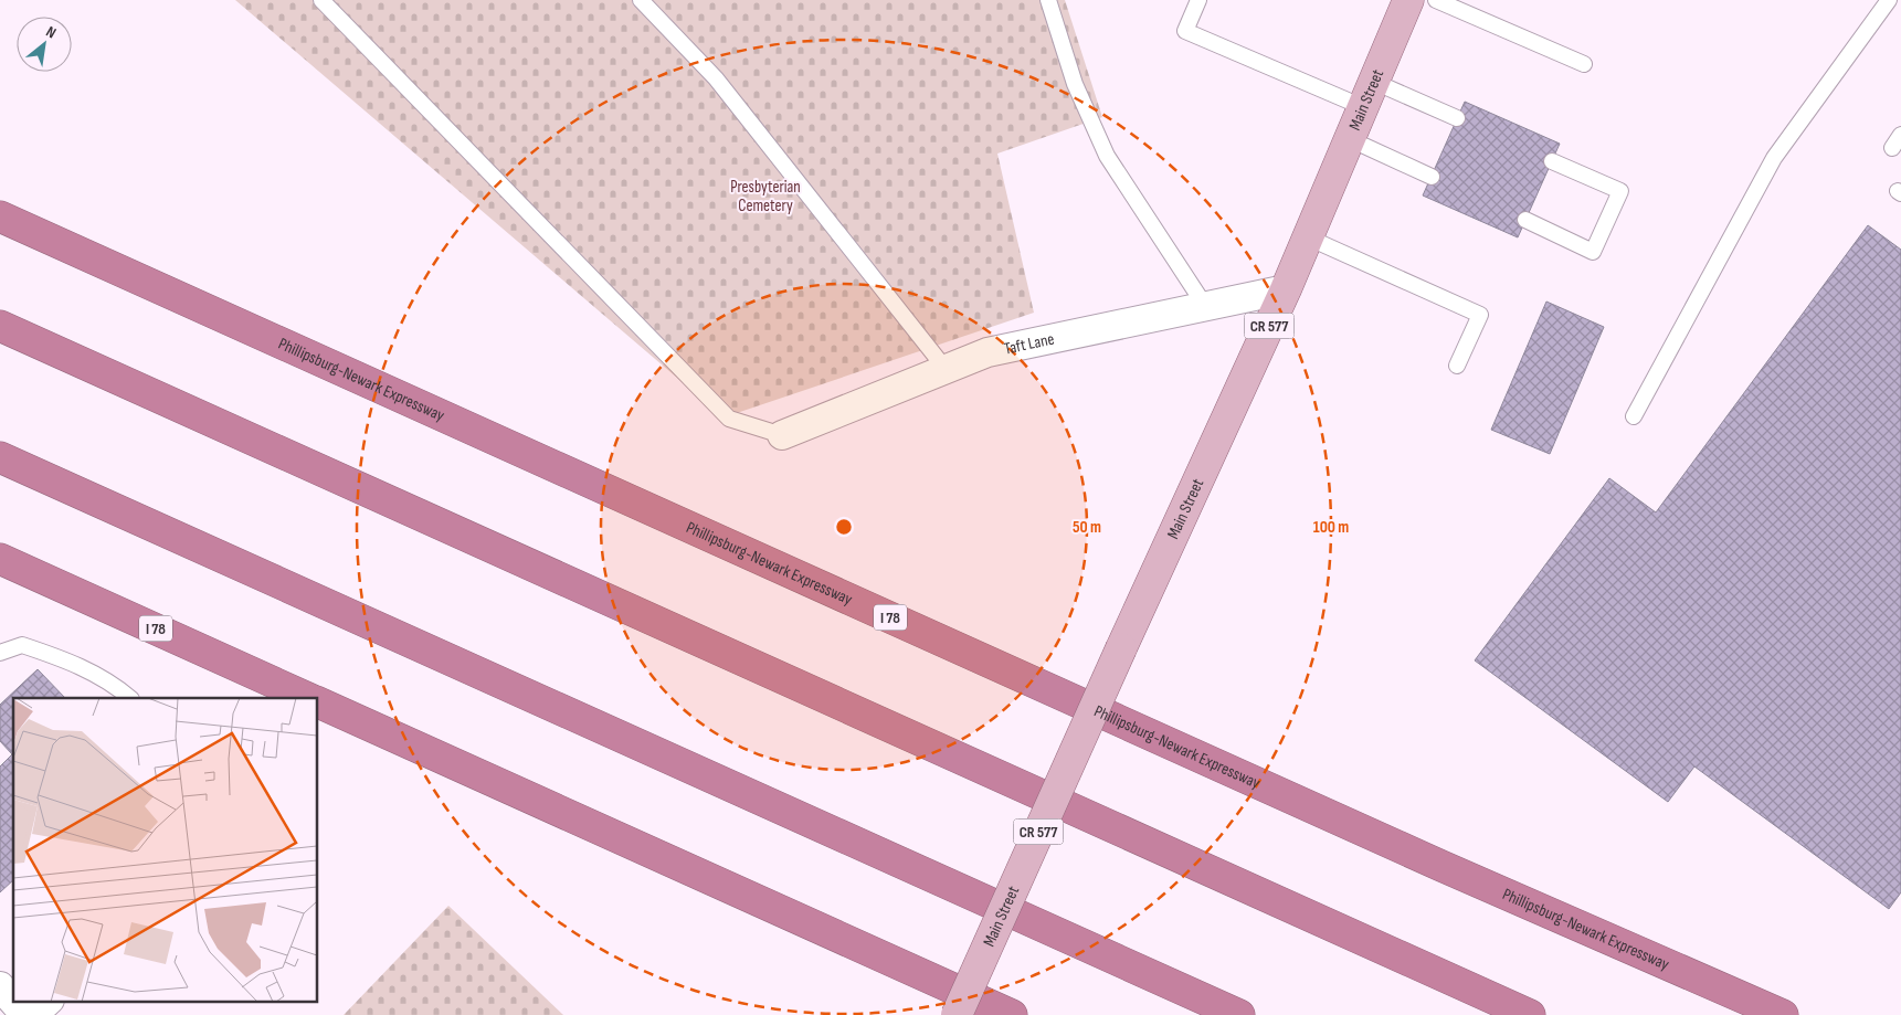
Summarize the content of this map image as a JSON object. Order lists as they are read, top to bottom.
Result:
{
  "streets": {
    "highway": ["Phillipsburg-Newark Expressway", "I 78"],
    "main road": ["Main Street", "CR 577"],
    "street": ["Taft Lane"]
  },
  "crossings": [
    ["Main Street", "Taft Lane"]
  ],
  "parks": ["Presbyterian Cemetery"],
  "north": "top right",
  "rings": ["50 m", "100 m"]
}
